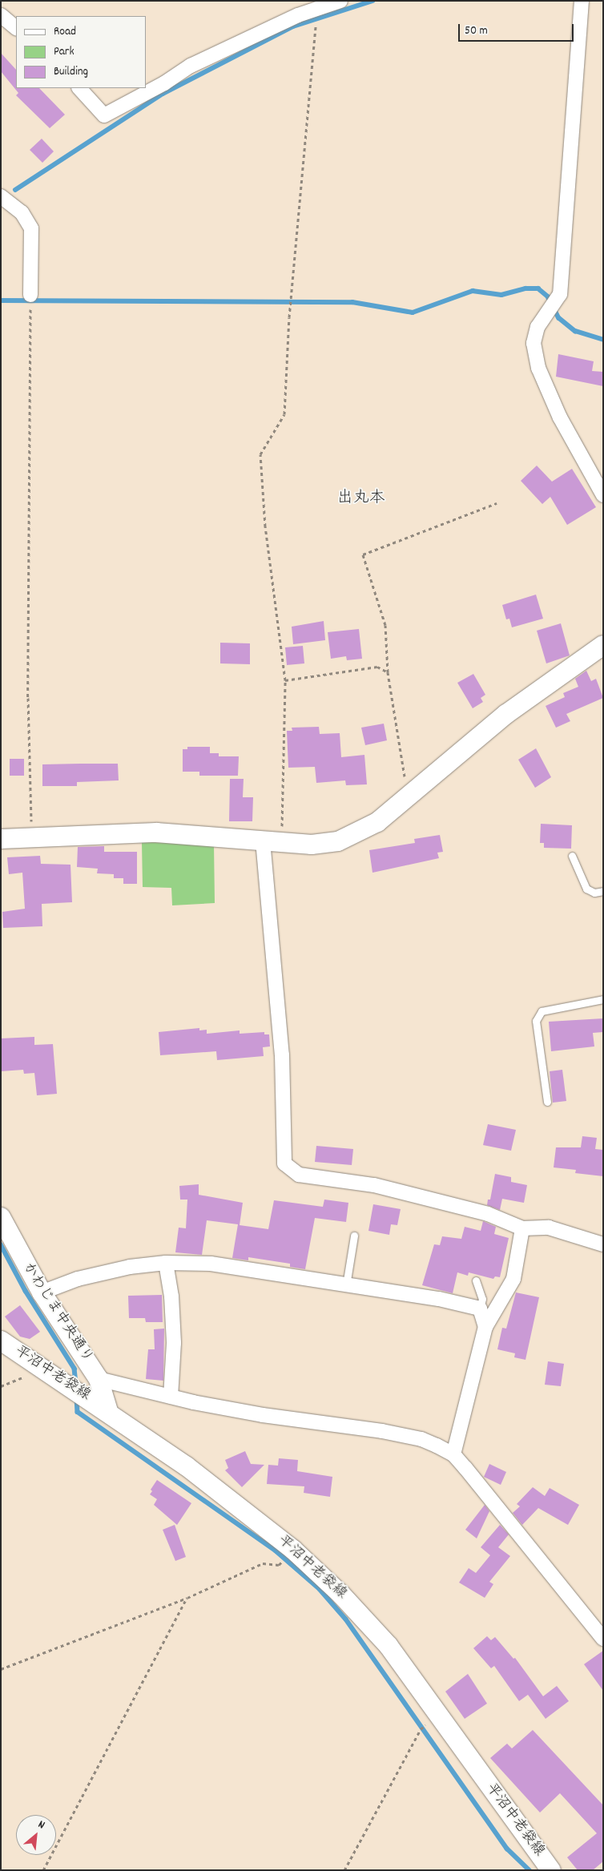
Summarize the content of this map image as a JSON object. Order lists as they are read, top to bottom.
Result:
{
  "streets": {
    "street": ["かわじま中央通り", "平沼中老袋線"]
  },
  "crossings": [
    ["かわじま中央通り", "平沼中老袋線"]
  ],
  "districts": ["出丸本"],
  "legend": ["Road", "Park", "Building"],
  "scale_bar": "50 m",
  "north": "top right"
}
